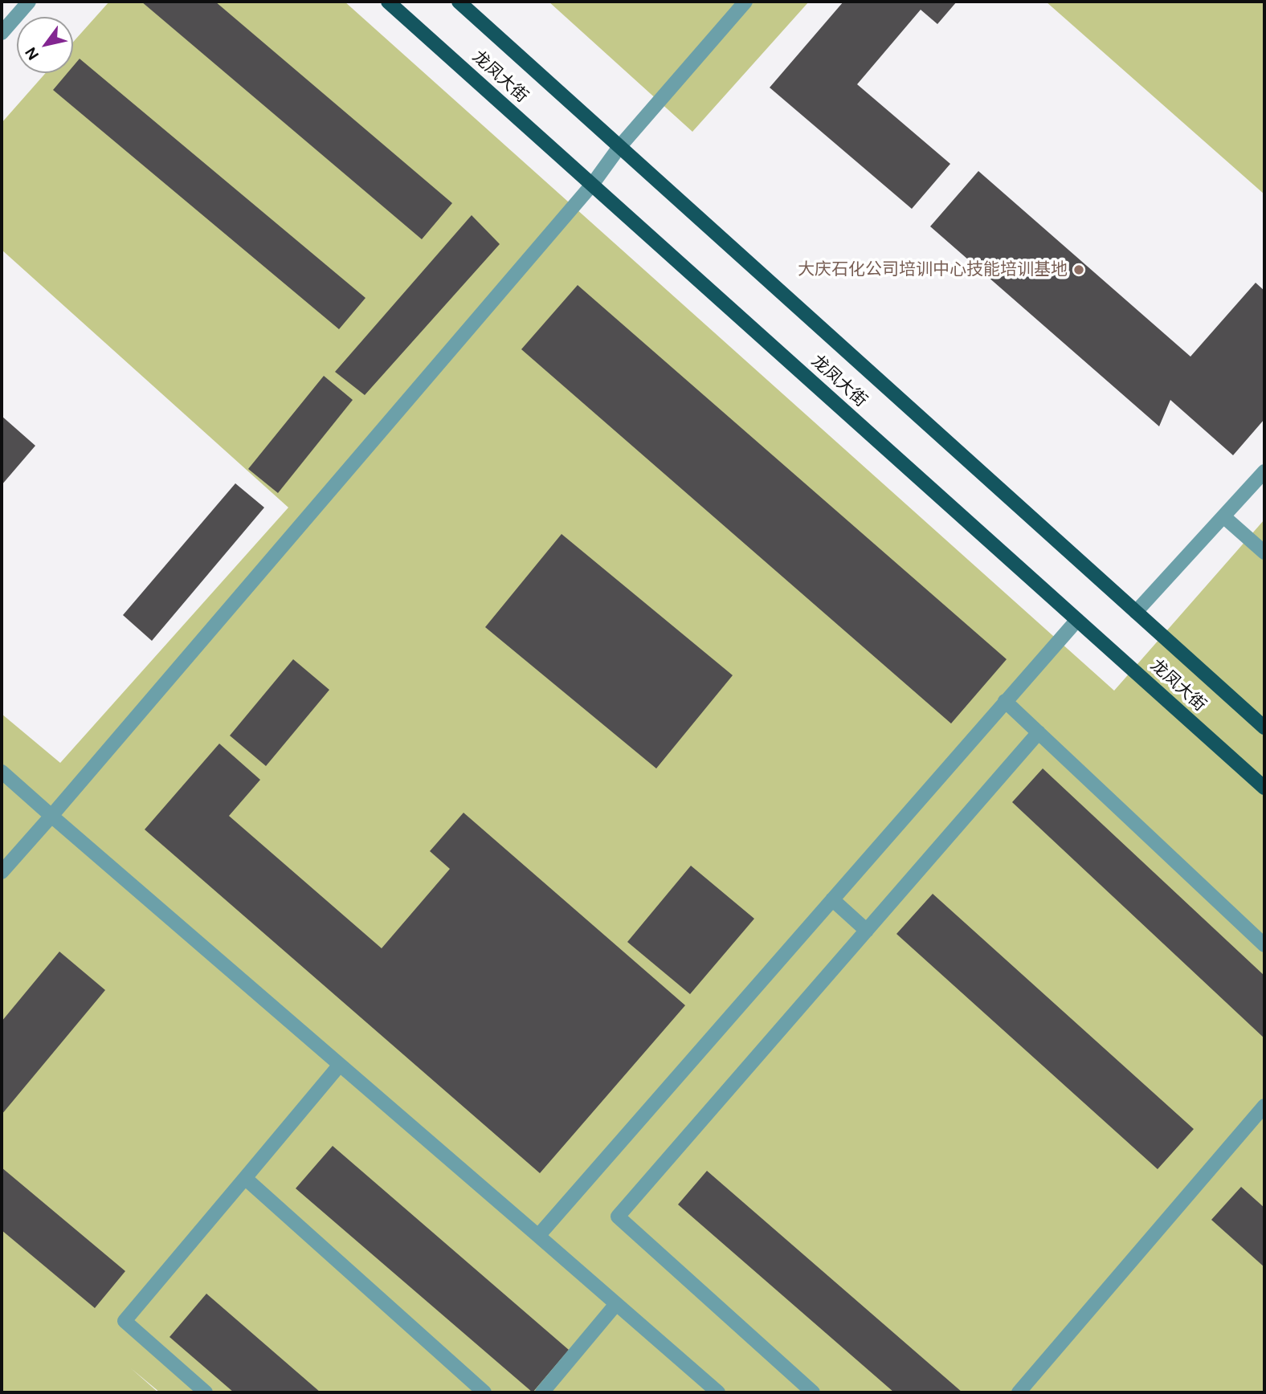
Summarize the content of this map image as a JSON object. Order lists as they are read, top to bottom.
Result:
{
  "streets": {
    "main road": ["龙凤大街"]
  },
  "places": ["大庆石化公司培训中心技能培训基地"],
  "north": "bottom left"
}
